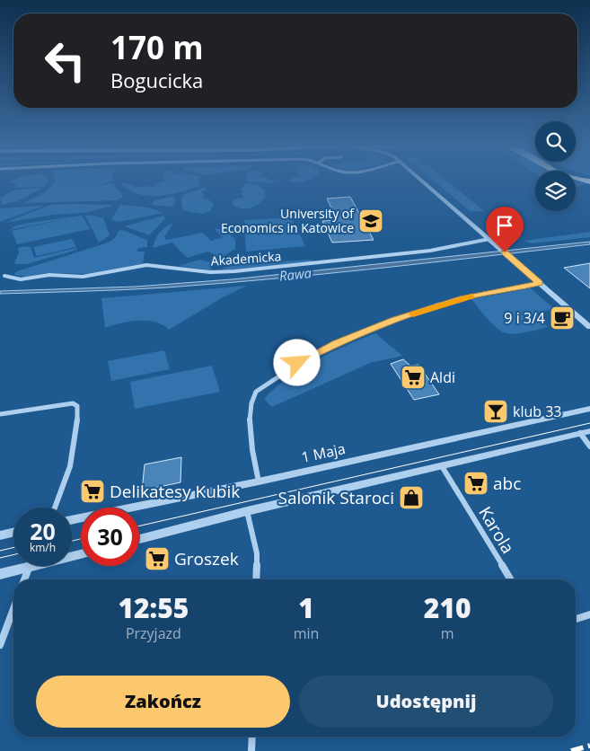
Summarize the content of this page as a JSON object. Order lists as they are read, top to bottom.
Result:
{
  "streets": {
    "street": ["Akademicka", "1 Maja", "Karola"]
  },
  "water": ["Rawa"],
  "places": {
    "school or university": ["University of Economics in Katowice"],
    "cafe": ["9 i 3/4"],
    "supermarket": [
      "Aldi",
      "abc",
      "Delikatesy Kubik",
      "Groszek"
    ],
    "bar": ["klub 33"],
    "shop": ["Salonik Staroci"]
  },
  "page": {
    "turn": ["170 m", "Bogucicka"],
    "speed": "20 km/h",
    "limit": "30",
    "eta": [
      "12:55",
      "Przyjazd",
      "1",
      "min",
      "210",
      "m"
    ],
    "buttons": ["Zakończ", "Udostępnij"]
  }
}
